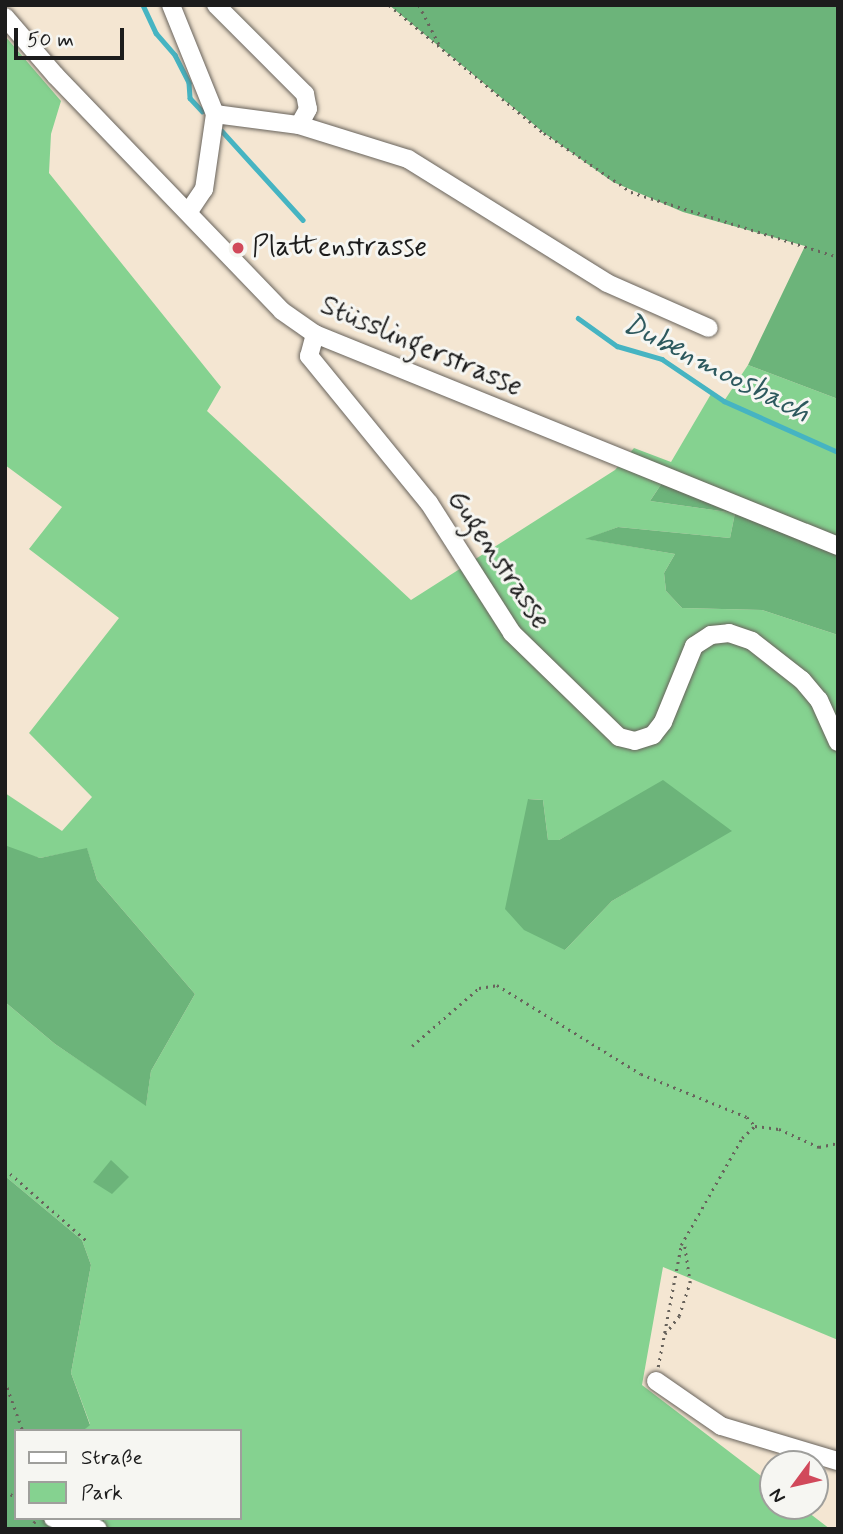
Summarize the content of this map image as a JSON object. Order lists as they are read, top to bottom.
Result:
{
  "streets": {
    "street": ["Stüsslingerstrasse", "Gugenstrasse"]
  },
  "crossings": [
    ["Stüsslingerstrasse", "Gugenstrasse"]
  ],
  "water": ["Dubenmoosbach"],
  "places": ["Plattenstrasse"],
  "legend": ["Straße", "Park"],
  "scale_bar": "50 m",
  "north": "bottom left"
}
